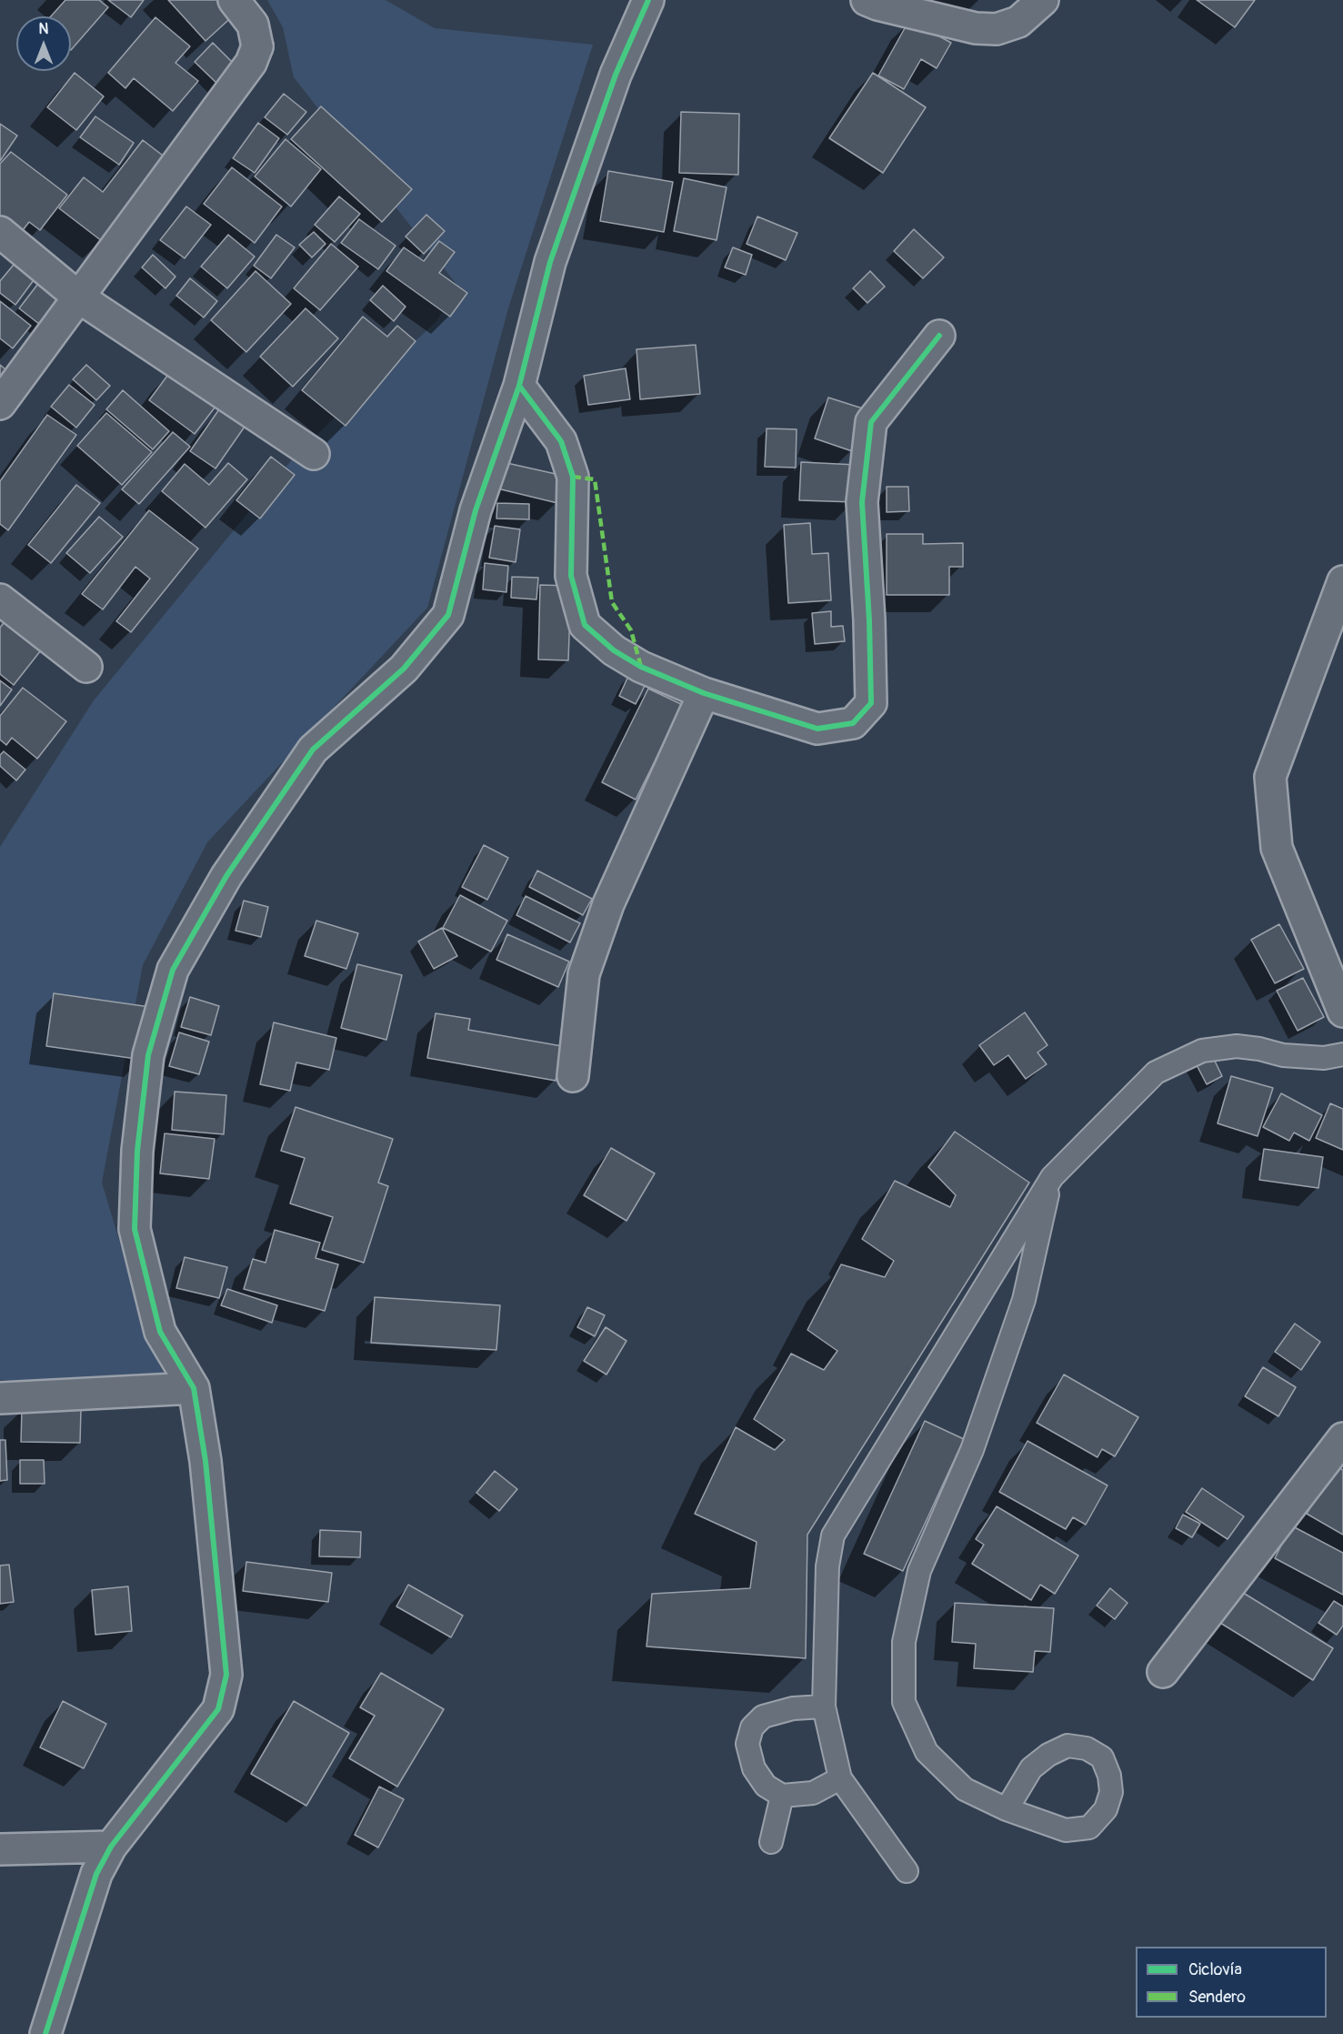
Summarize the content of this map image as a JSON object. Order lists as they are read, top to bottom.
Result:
{
  "legend": ["Ciclovía", "Sendero"],
  "north": "top"
}
